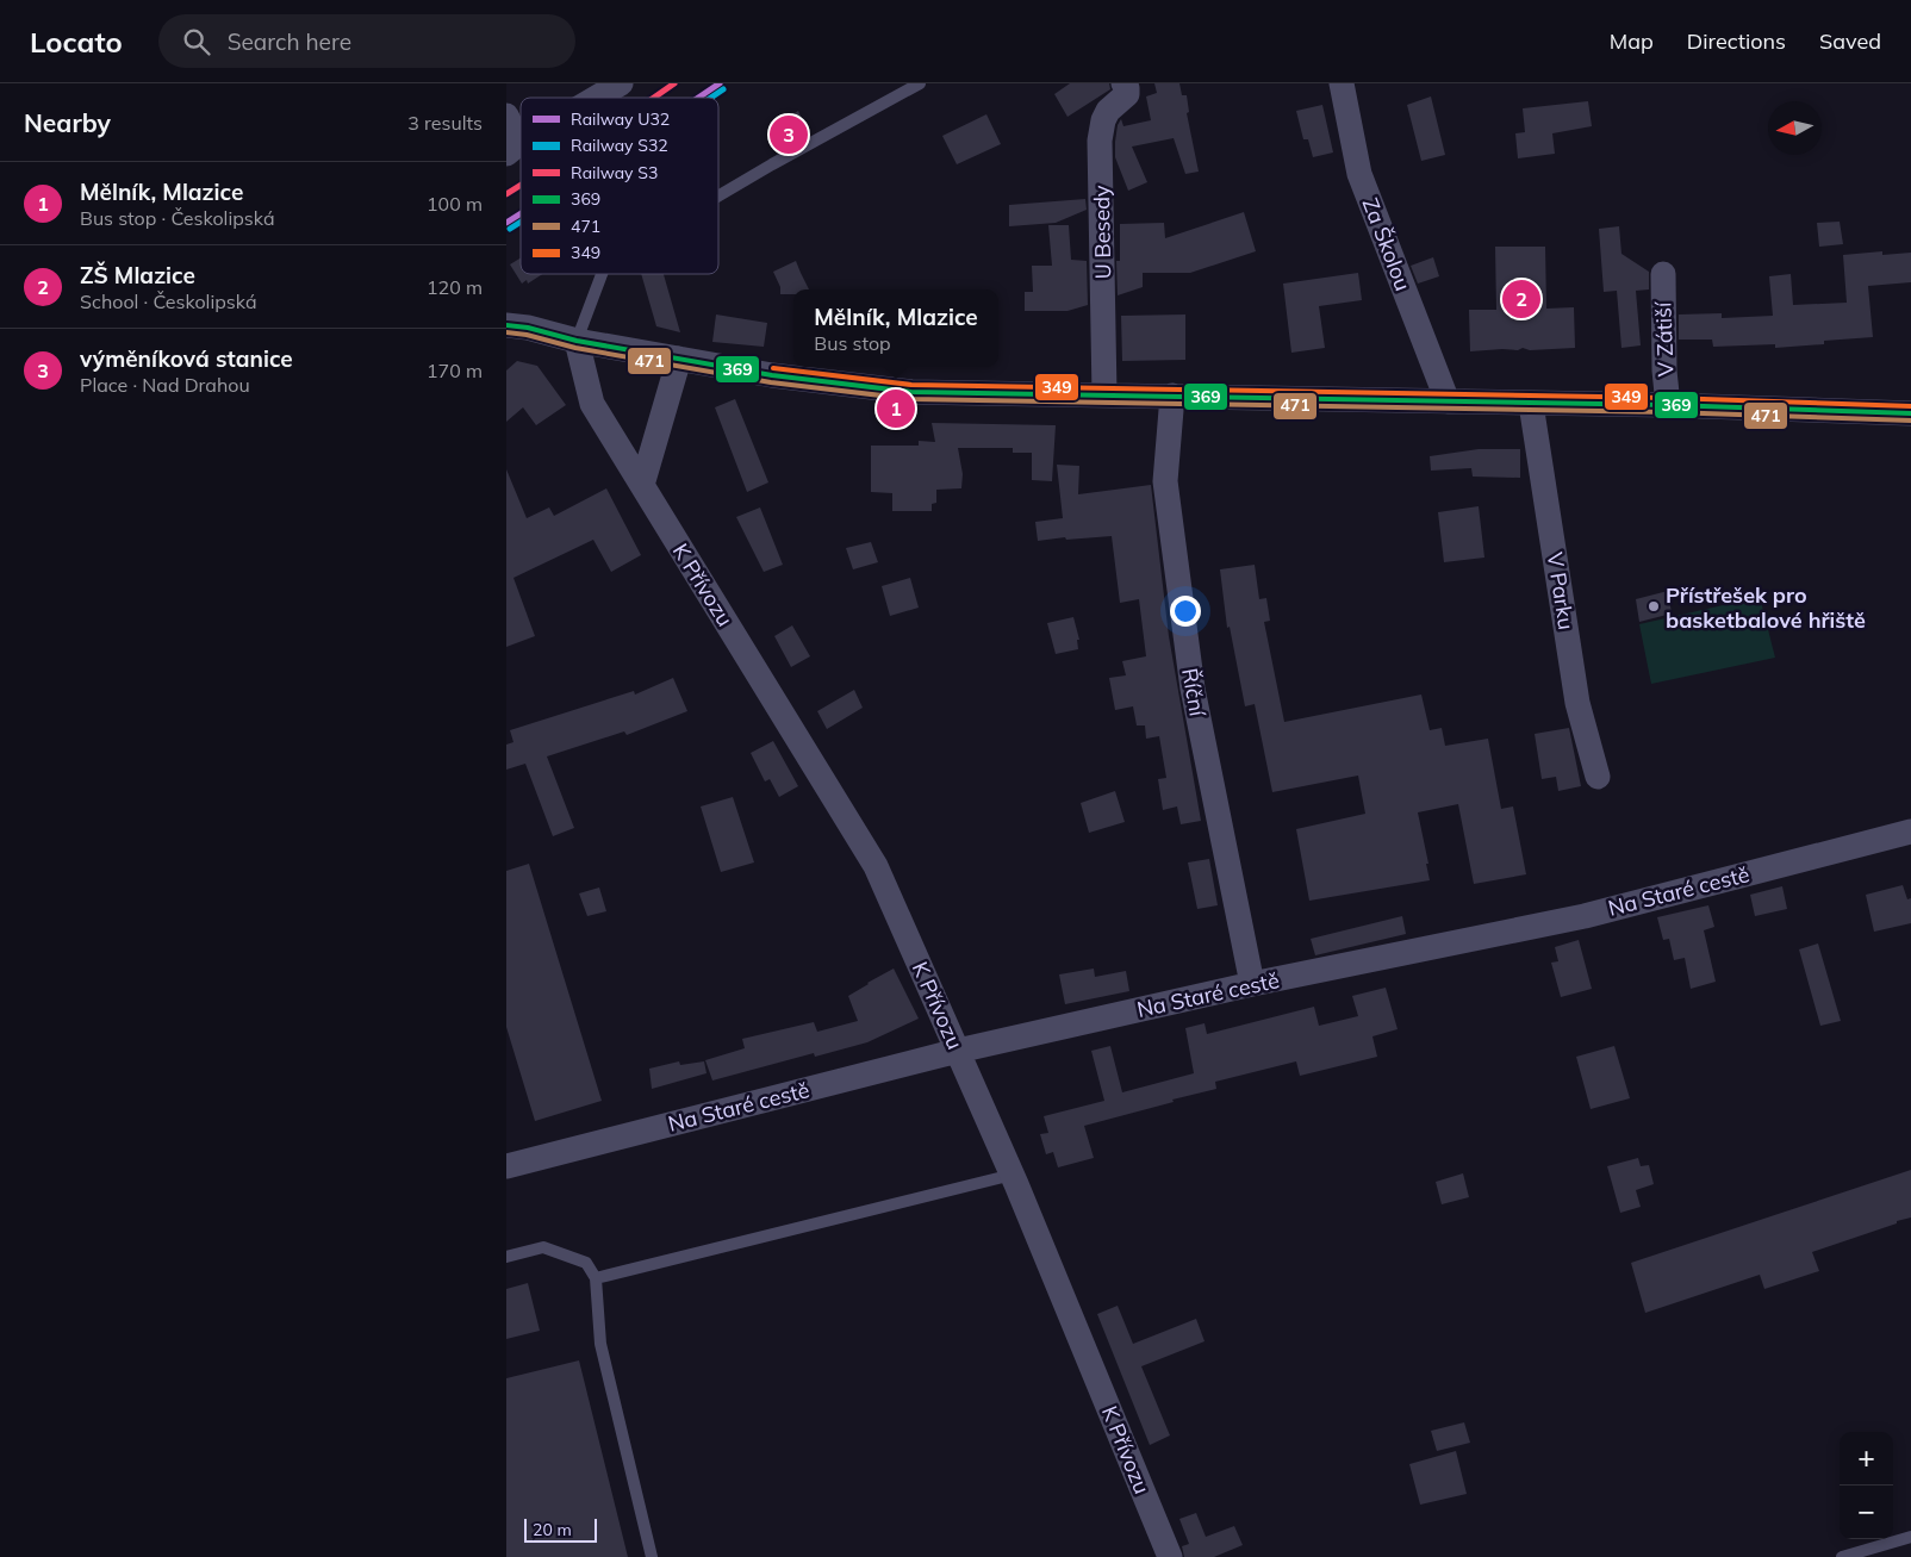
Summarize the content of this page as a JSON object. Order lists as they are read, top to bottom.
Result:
{
  "streets": {
    "street": [
      "U Besedy",
      "Za Školou",
      "V Zátiší",
      "K Přívozu",
      "V Parku",
      "Říční",
      "Na Staré cestě"
    ]
  },
  "crossings": [
    ["K Přívozu", "Na Staré cestě"],
    ["Říční", "Na Staré cestě"]
  ],
  "places": ["Přístřešek pro basketbalové hřiště"],
  "lines": [
    "rail line U32",
    "rail line S3",
    "rail line S32",
    "transit line 369",
    "transit line 471",
    "transit line 349"
  ],
  "legend": [
    "Railway U32",
    "Railway S32",
    "Railway S3",
    "369",
    "471",
    "349"
  ],
  "scale_bar": "20 m",
  "north": "left",
  "page": {
    "header": "Locato",
    "search": "Search here",
    "nav": ["Map", "Directions", "Saved"],
    "heading": ["Nearby", "3 results"],
    "pins": ["3", "2", "1"],
    "list": [
      {
        "mark": "1",
        "name": "Mělník, Mlazice",
        "note": "Bus stop · Českolipská",
        "value": "100 m"
      },
      {
        "mark": "2",
        "name": "ZŠ Mlazice",
        "note": "School · Českolipská",
        "value": "120 m"
      },
      {
        "mark": "3",
        "name": "výměníková stanice",
        "note": "Place · Nad Drahou",
        "value": "170 m"
      }
    ],
    "popup": ["Mělník, Mlazice", "Bus stop"],
    "map_buttons": ["+", "−"],
    "scale": "20 m"
  }
}
